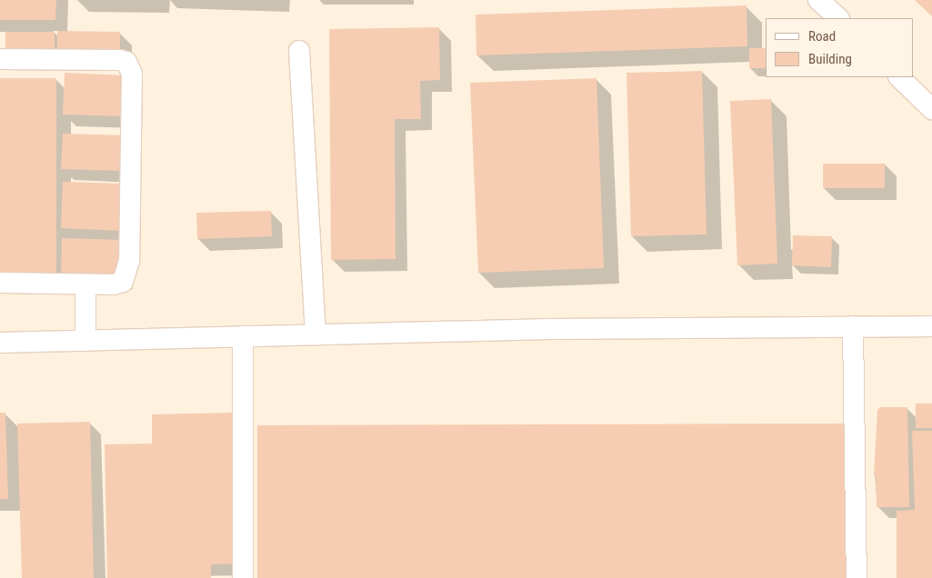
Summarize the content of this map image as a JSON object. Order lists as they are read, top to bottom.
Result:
{
  "legend": ["Road", "Building"]
}
